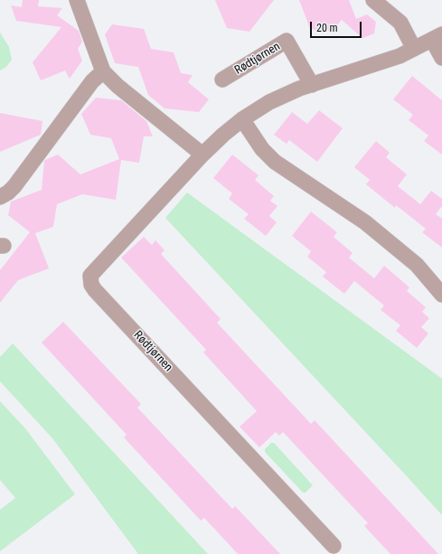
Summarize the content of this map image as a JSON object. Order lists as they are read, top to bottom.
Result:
{
  "streets": {
    "street": ["Rødtjørnen"]
  },
  "scale_bar": "20 m"
}
